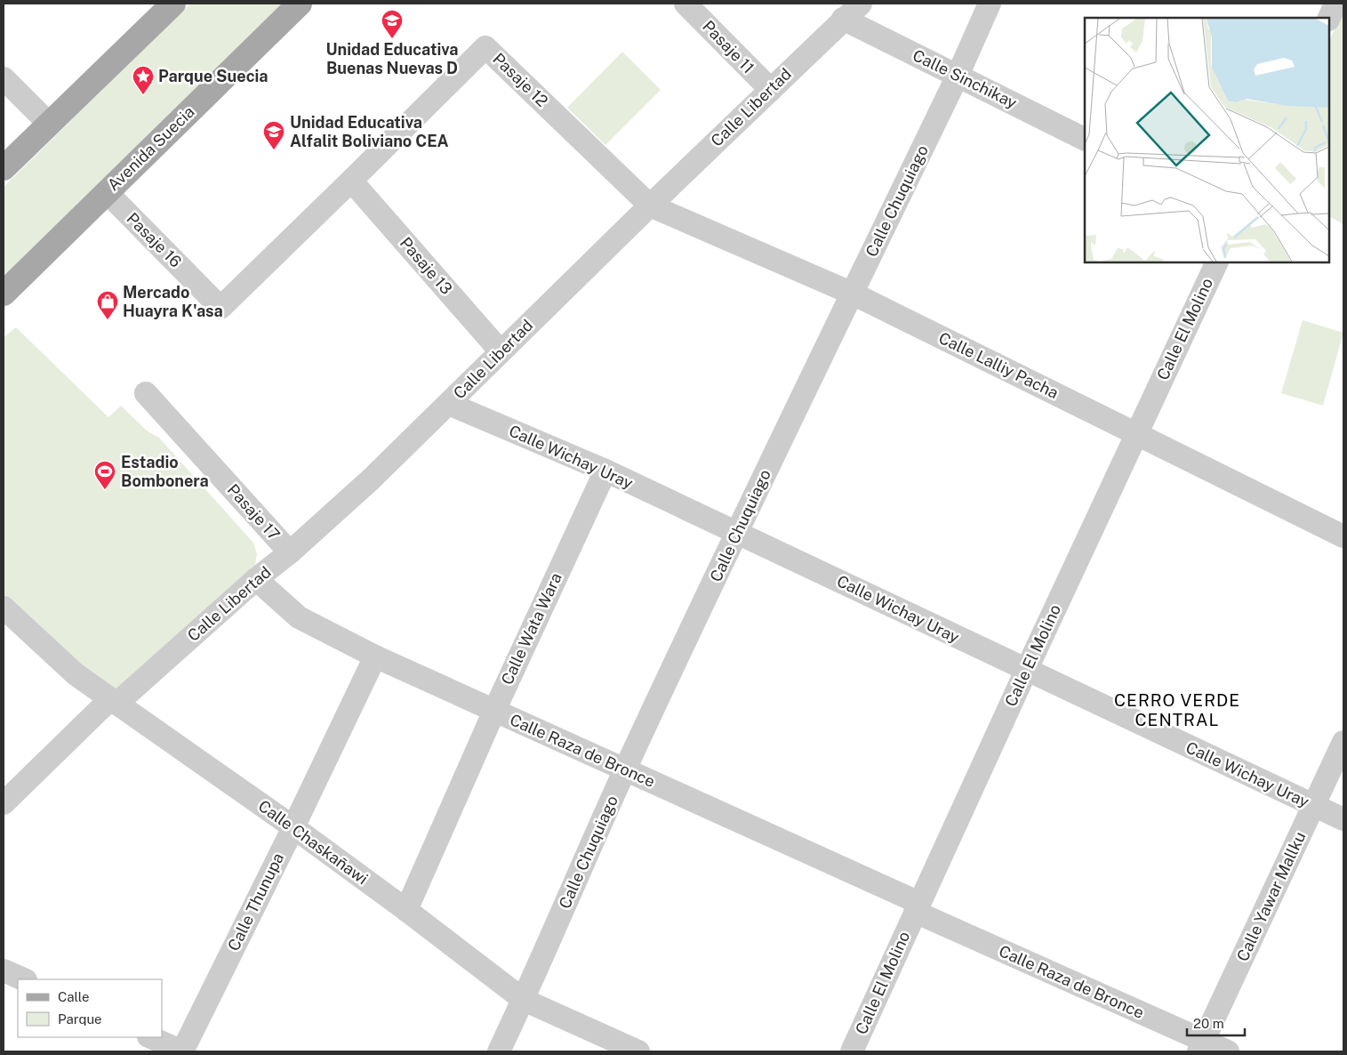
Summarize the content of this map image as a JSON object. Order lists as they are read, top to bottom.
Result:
{
  "streets": {
    "main road": ["Avenida Suecia"],
    "street": [
      "Pasaje 11",
      "Calle Sinchikay",
      "Pasaje 12",
      "Calle Libertad",
      "Calle Chuquiago",
      "Pasaje 16",
      "Pasaje 13",
      "Calle El Molino",
      "Calle Lalliy Pacha",
      "Calle Wichay Uray",
      "Pasaje 17",
      "Calle Wata Wara",
      "Calle Raza de Bronce",
      "Calle Chaskañawi",
      "Calle Yawar Mallku",
      "Calle Thunupa"
    ]
  },
  "crossings": [
    ["Pasaje 11", "Calle Libertad"],
    ["Calle Sinchikay", "Calle Libertad"],
    ["Calle Sinchikay", "Calle Chuquiago"],
    ["Pasaje 12", "Calle Libertad"],
    ["Pasaje 12", "Pasaje 16"],
    ["Pasaje 12", "Pasaje 13"],
    ["Pasaje 12", "Calle Lalliy Pacha"],
    ["Calle Libertad", "Pasaje 13"],
    ["Calle Libertad", "Calle Lalliy Pacha"],
    ["Calle Libertad", "Calle Wichay Uray"],
    ["Calle Libertad", "Pasaje 17"],
    ["Calle Libertad", "Calle Raza de Bronce"],
    ["Calle Libertad", "Calle Chaskañawi"],
    ["Avenida Suecia", "Pasaje 16"],
    ["Calle Chuquiago", "Calle Lalliy Pacha"],
    ["Calle Chuquiago", "Calle Wichay Uray"],
    ["Calle Chuquiago", "Calle Raza de Bronce"],
    ["Calle Chuquiago", "Calle Chaskañawi"],
    ["Calle El Molino", "Calle Lalliy Pacha"],
    ["Calle El Molino", "Calle Wichay Uray"],
    ["Calle El Molino", "Calle Raza de Bronce"],
    ["Calle Wichay Uray", "Calle Wata Wara"],
    ["Calle Wichay Uray", "Calle Yawar Mallku"],
    ["Calle Wata Wara", "Calle Raza de Bronce"],
    ["Calle Wata Wara", "Calle Chaskañawi"],
    ["Calle Raza de Bronce", "Calle Yawar Mallku"],
    ["Calle Raza de Bronce", "Calle Thunupa"],
    ["Calle Chaskañawi", "Calle Thunupa"]
  ],
  "districts": ["CERRO VERDE CENTRAL"],
  "places": {
    "school or university": ["Unidad Educativa Buenas Nuevas D", "Unidad Educativa Alfalit Boliviano CEA"],
    "place": ["Parque Suecia"],
    "shop": ["Mercado Huayra K'asa"],
    "sports": ["Estadio Bombonera"]
  },
  "legend": ["Calle", "Parque"],
  "scale_bar": "20 m"
}
